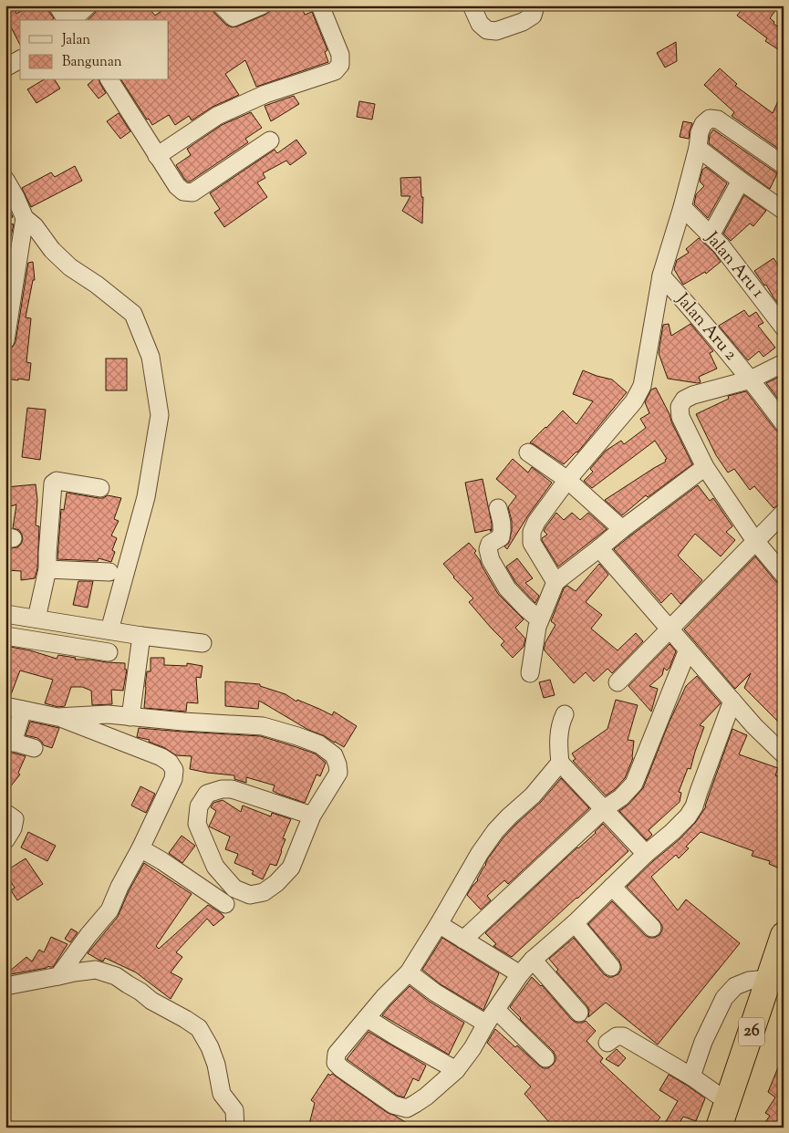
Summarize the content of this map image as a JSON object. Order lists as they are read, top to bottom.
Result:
{
  "streets": {
    "highway": ["26"],
    "street": ["Jalan Aru 1", "Jalan Aru 2"]
  },
  "legend": ["Jalan", "Bangunan"]
}
